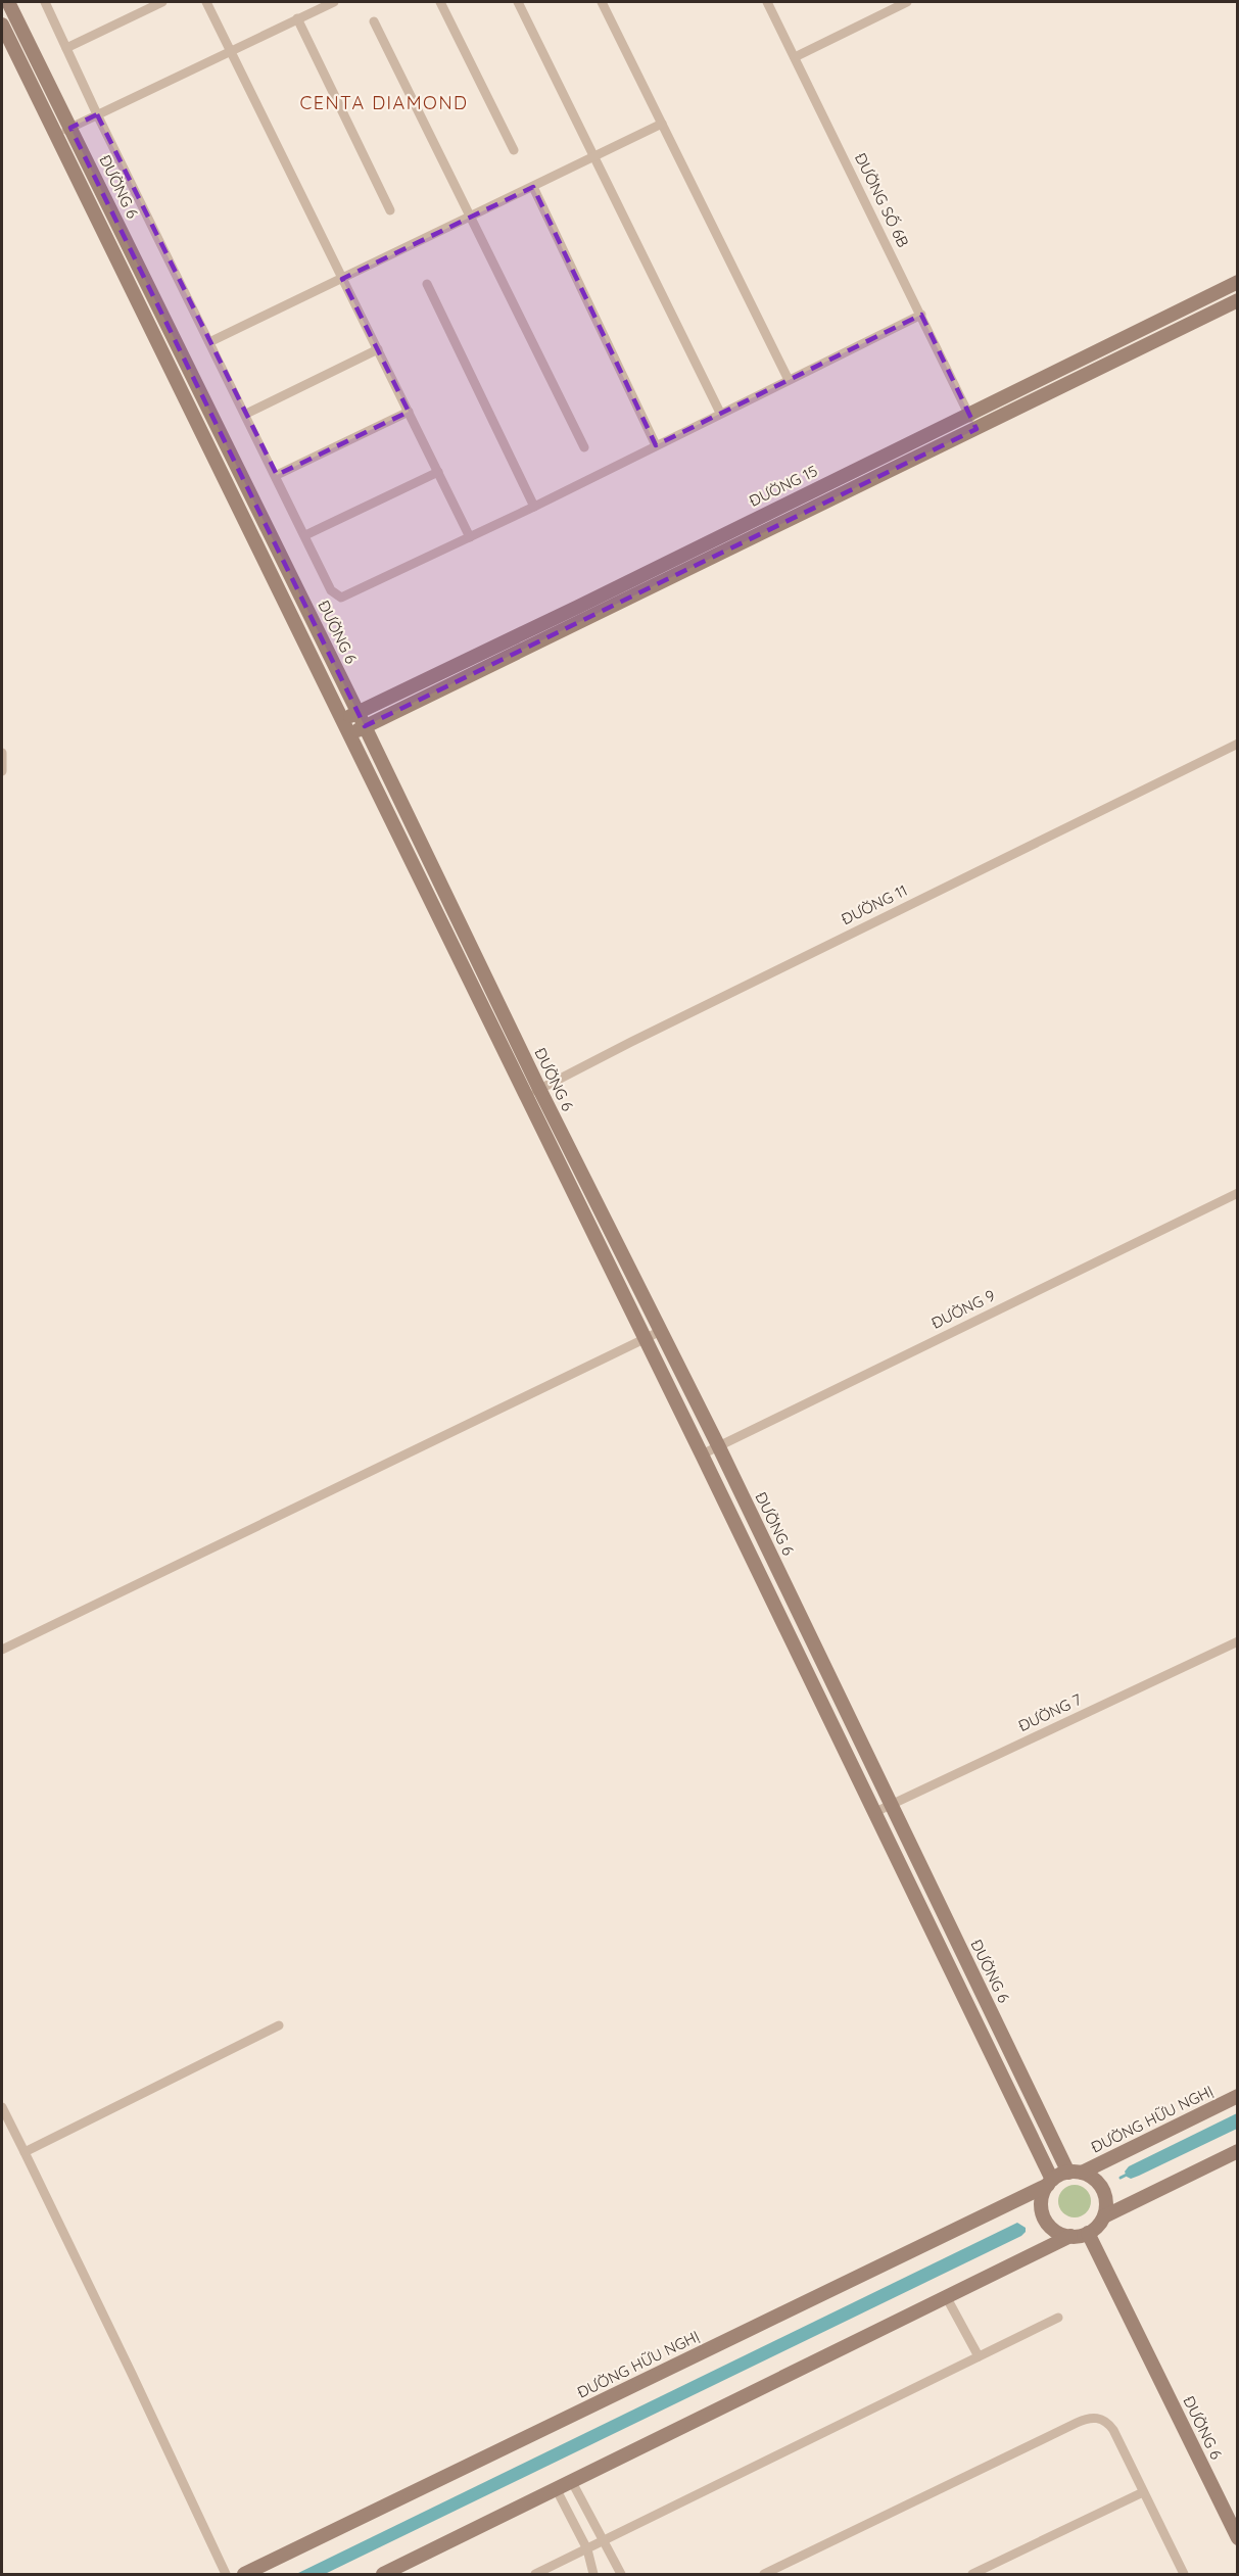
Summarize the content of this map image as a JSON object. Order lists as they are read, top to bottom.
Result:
{
  "streets": {
    "main road": ["ĐƯỜNG 6", "ĐƯỜNG 15", "ĐƯỜNG HỮU NGHỊ"],
    "street": [
      "ĐƯỜNG SỐ 6B",
      "ĐƯỜNG 11",
      "ĐƯỜNG 9",
      "ĐƯỜNG 7"
    ]
  },
  "crossings": [
    ["ĐƯỜNG 6", "ĐƯỜNG 15"],
    ["ĐƯỜNG 6", "ĐƯỜNG 11"],
    ["ĐƯỜNG 6", "ĐƯỜNG 9"],
    ["ĐƯỜNG 6", "ĐƯỜNG 7"],
    ["ĐƯỜNG 6", "ĐƯỜNG HỮU NGHỊ"],
    ["ĐƯỜNG SỐ 6B", "ĐƯỜNG 15"]
  ],
  "districts": ["CENTA DIAMOND"]
}
